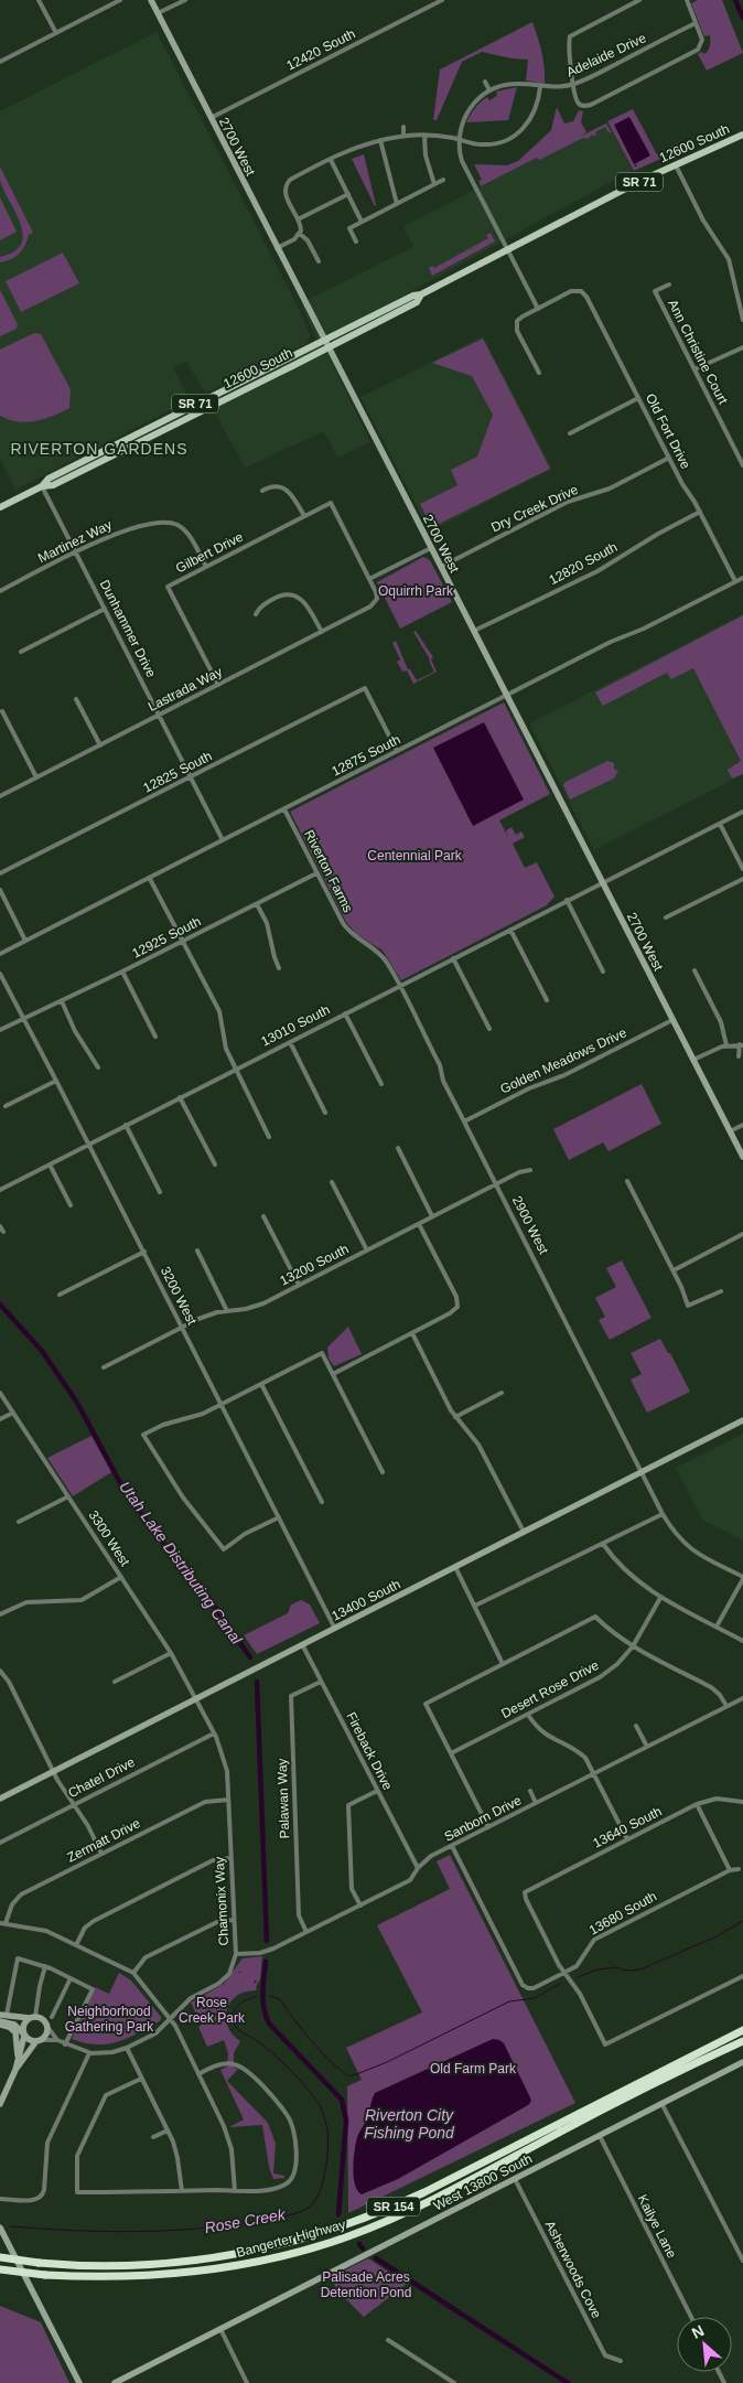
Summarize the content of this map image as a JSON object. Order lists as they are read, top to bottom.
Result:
{
  "streets": {
    "highway": ["SR 154", "Bangerter Highway"],
    "main road": [
      "12600 South",
      "2700 West",
      "SR 71",
      "13400 South",
      "West 13800 South"
    ],
    "street": [
      "12420 South",
      "Adelaide Drive",
      "Ann Christine Court",
      "Old Fort Drive",
      "Dry Creek Drive",
      "Martinez Way",
      "Gilbert Drive",
      "12820 South",
      "Dunhammer Drive",
      "Lastrada Way",
      "12875 South",
      "12825 South",
      "Riverton Farms",
      "12925 South",
      "13010 South",
      "Golden Meadows Drive",
      "2900 West",
      "13200 South",
      "3200 West",
      "3300 West",
      "Desert Rose Drive",
      "Fireback Drive",
      "Chatel Drive",
      "Palawan Way",
      "Sanborn Drive",
      "13640 South",
      "Zermatt Drive",
      "Chamonix Way",
      "13680 South",
      "Kailye Lane",
      "Asherwoods Cove"
    ]
  },
  "crossings": [
    ["12420 South", "2700 West"],
    ["12600 South", "2700 West"],
    ["12600 South", "Dunhammer Drive"],
    ["2700 West", "Dry Creek Drive"],
    ["2700 West", "12820 South"],
    ["2700 West", "12875 South"],
    ["2700 West", "13010 South"],
    ["2700 West", "Golden Meadows Drive"],
    ["Old Fort Drive", "Dry Creek Drive"],
    ["Old Fort Drive", "12820 South"],
    ["Old Fort Drive", "12875 South"],
    ["Martinez Way", "Gilbert Drive"],
    ["Martinez Way", "Dunhammer Drive"],
    ["Gilbert Drive", "Lastrada Way"],
    ["Dunhammer Drive", "Lastrada Way"],
    ["Dunhammer Drive", "12875 South"],
    ["Dunhammer Drive", "12825 South"],
    ["12875 South", "12825 South"],
    ["12875 South", "Riverton Farms"],
    ["Riverton Farms", "12925 South"],
    ["Riverton Farms", "13010 South"],
    ["Riverton Farms", "2900 West"],
    ["12925 South", "3200 West"],
    ["13010 South", "2900 West"],
    ["13010 South", "3200 West"],
    ["Golden Meadows Drive", "2900 West"],
    ["2900 West", "13200 South"],
    ["2900 West", "13400 South"],
    ["13200 South", "3200 West"],
    ["3200 West", "13400 South"],
    ["3300 West", "13400 South"],
    ["3300 West", "Chamonix Way"],
    ["13400 South", "Fireback Drive"],
    ["13400 South", "Chamonix Way"],
    ["Fireback Drive", "Palawan Way"],
    ["Fireback Drive", "Sanborn Drive"],
    ["Chatel Drive", "Chamonix Way"],
    ["Palawan Way", "Sanborn Drive"],
    ["Sanborn Drive", "Chamonix Way"],
    ["Sanborn Drive", "13680 South"],
    ["13640 South", "13680 South"],
    ["Zermatt Drive", "Chamonix Way"],
    ["West 13800 South", "Kailye Lane"],
    ["West 13800 South", "Asherwoods Cove"]
  ],
  "districts": ["RIVERTON GARDENS"],
  "water": ["Utah Lake Distributing Canal", "Riverton City Fishing Pond", "Rose Creek"],
  "parks": [
    "Oquirrh Park",
    "Centennial Park",
    "Rose Creek Park",
    "Neighborhood Gathering Park",
    "Old Farm Park",
    "Palisade Acres Detention Pond"
  ],
  "north": "top left"
}
